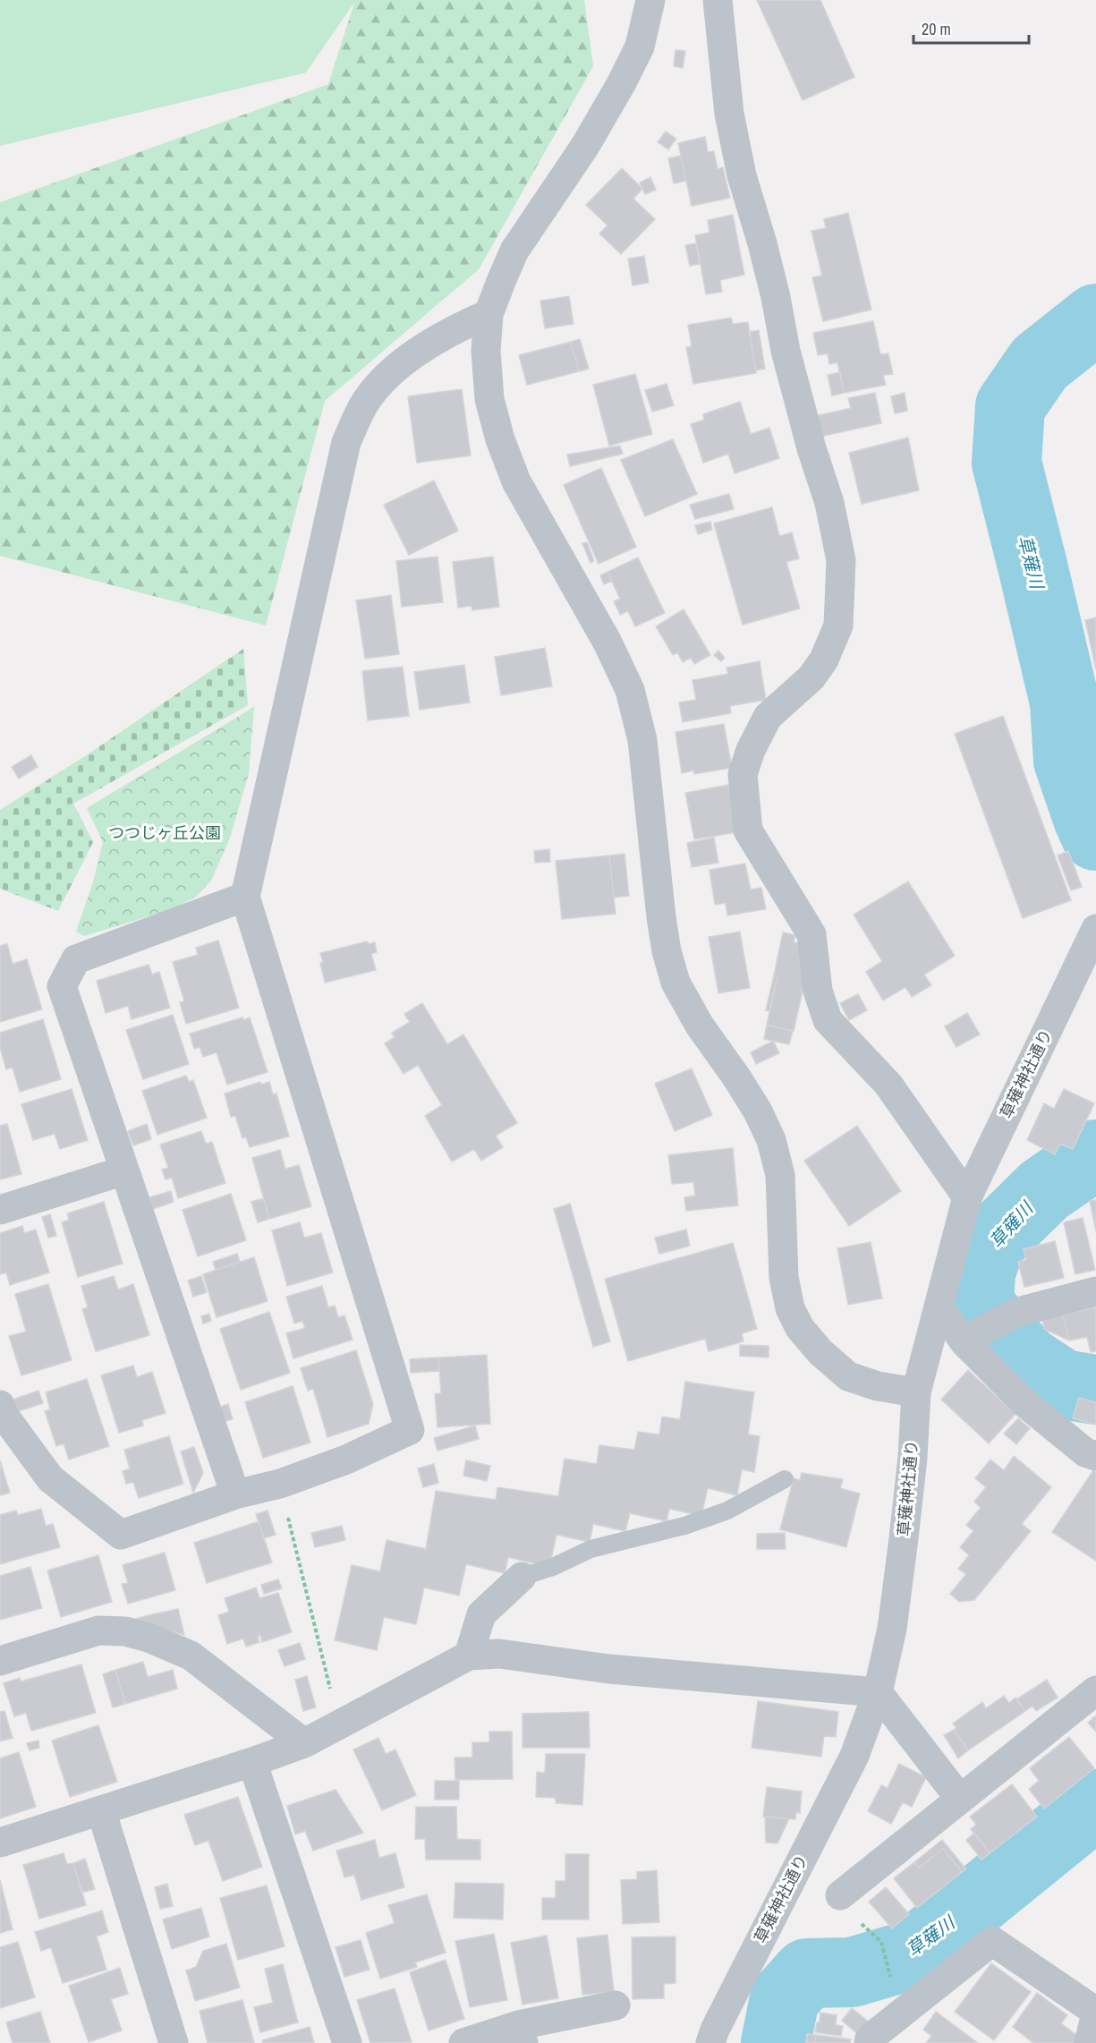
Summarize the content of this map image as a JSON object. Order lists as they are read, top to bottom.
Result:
{
  "streets": {
    "street": ["草薙神社通り"]
  },
  "water": ["草薙川"],
  "parks": ["つつじヶ丘公園"],
  "scale_bar": "20 m"
}
